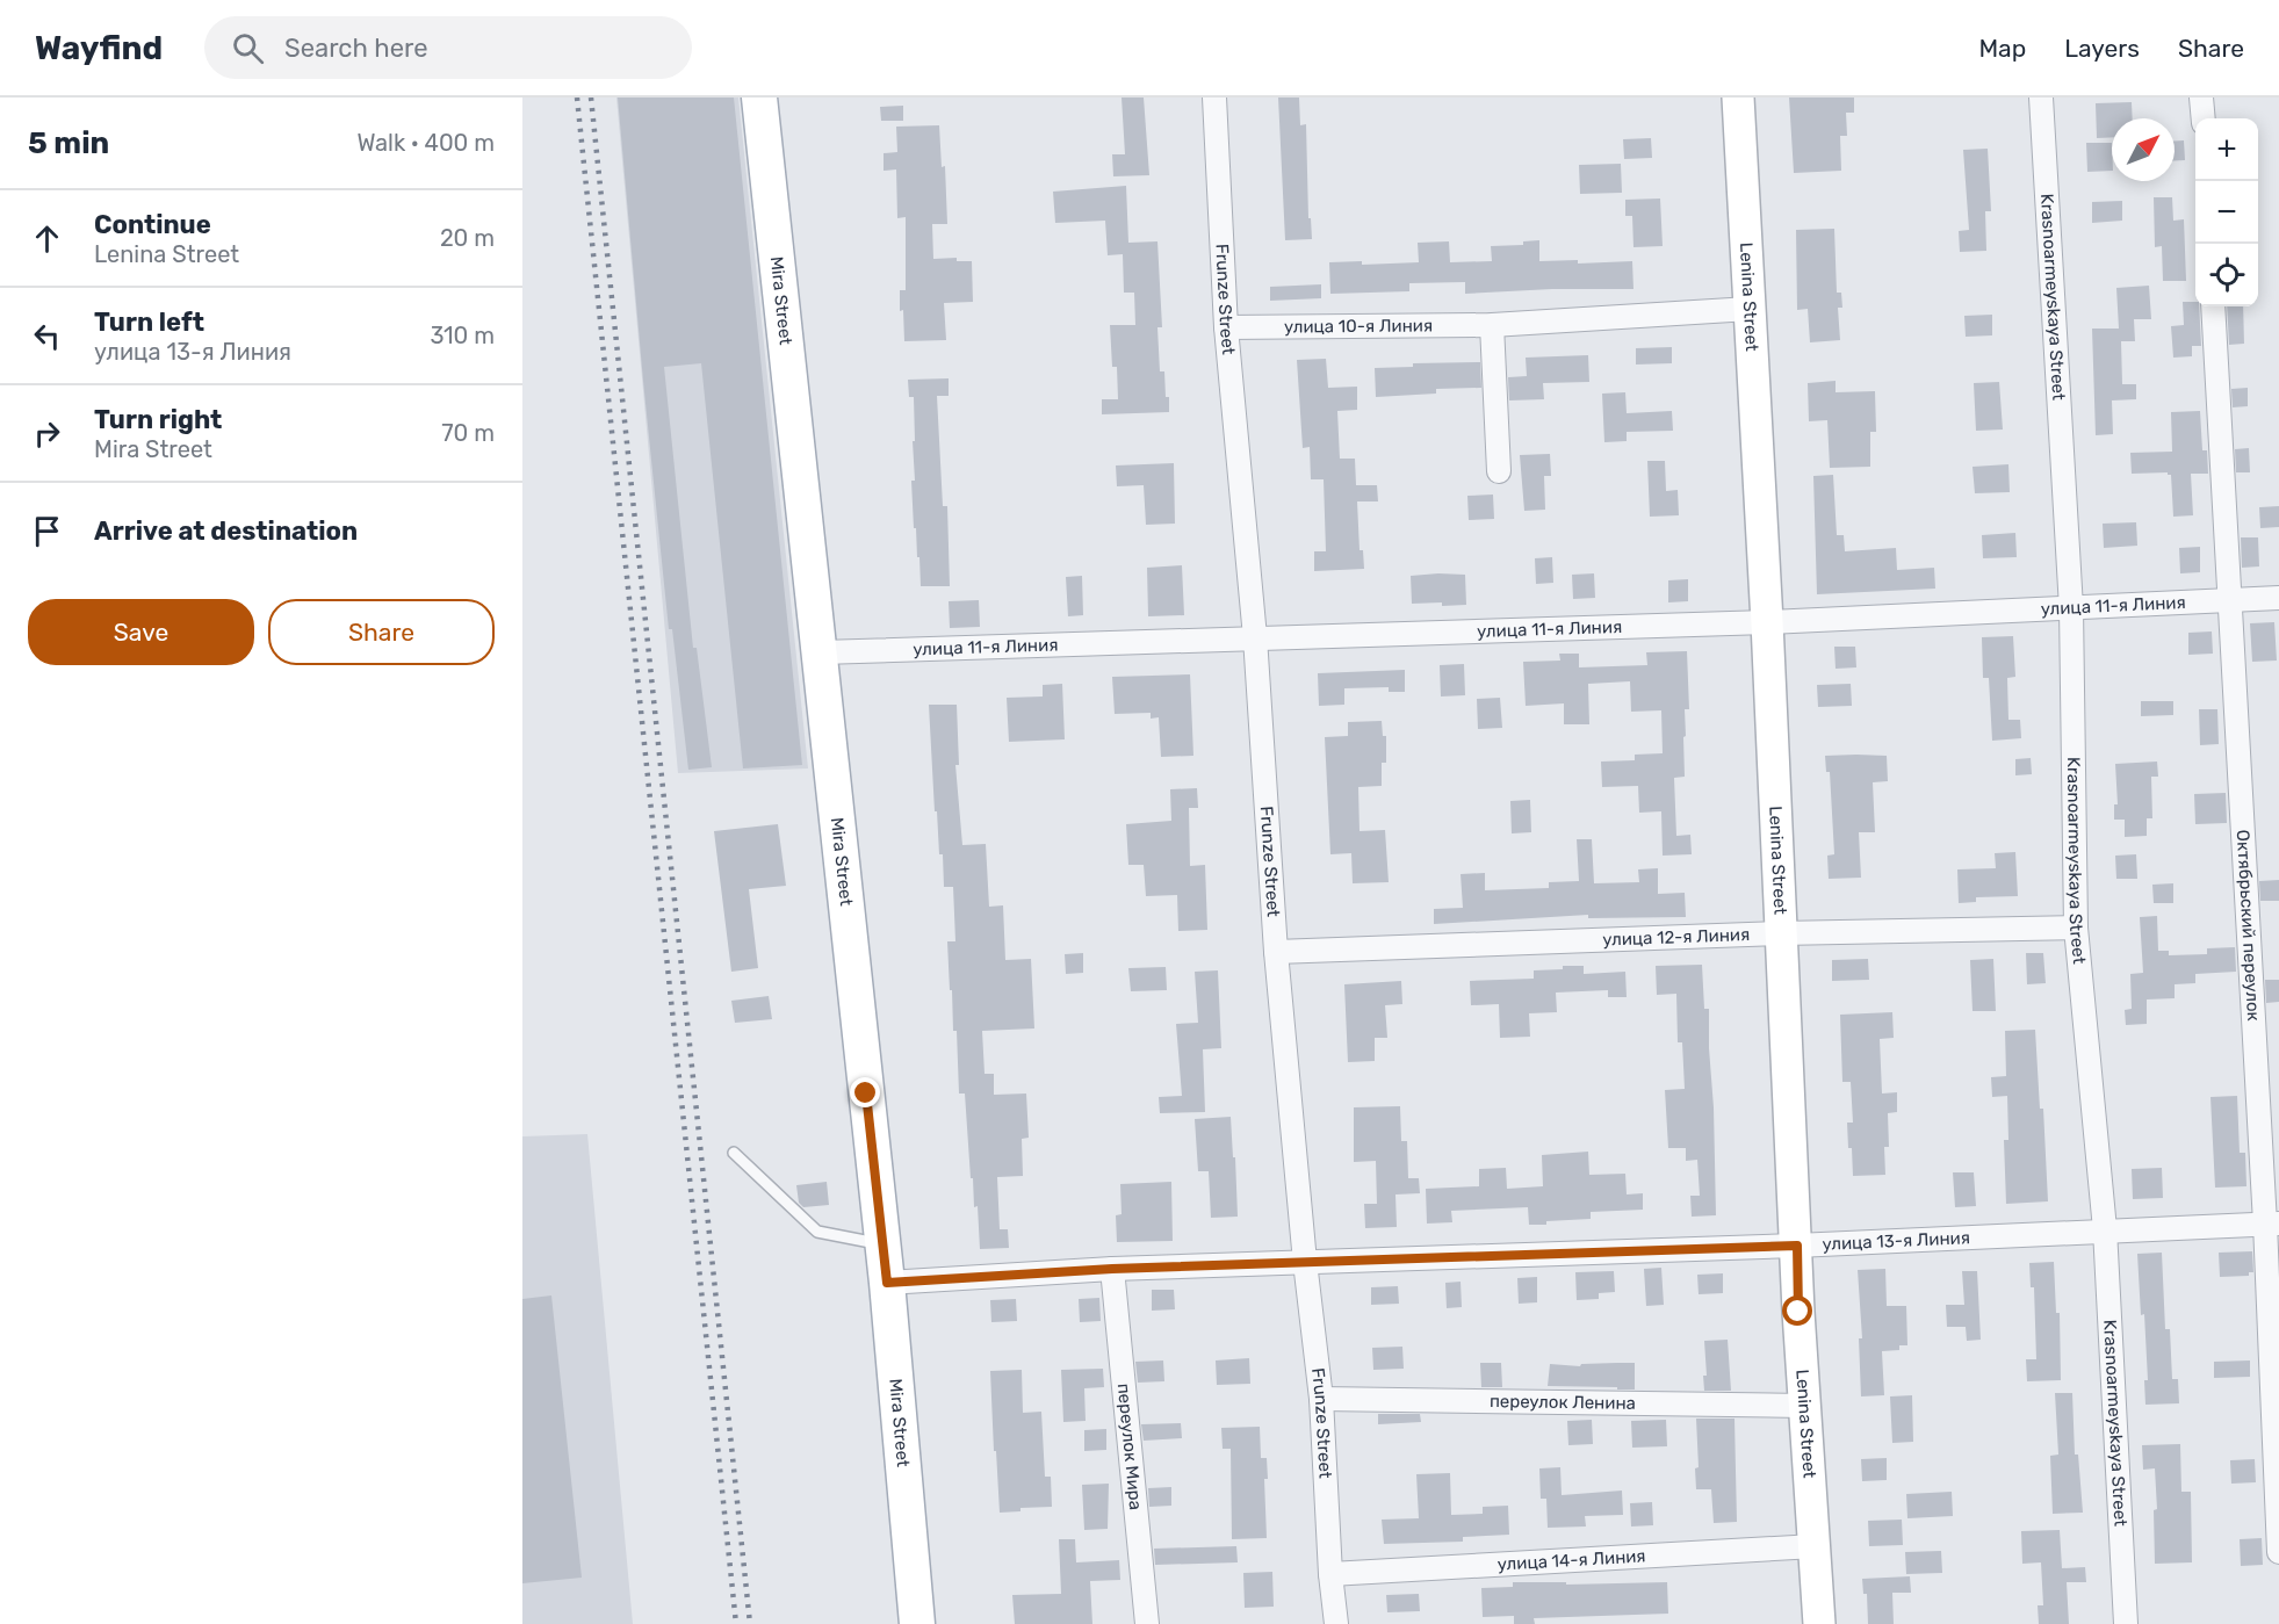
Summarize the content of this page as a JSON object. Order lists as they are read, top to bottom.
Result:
{
  "streets": {
    "main road": ["Lenina Street", "Mira Street"],
    "street": [
      "Krasnoarmeyskaya Street",
      "Frunze Street",
      "улица 10-я Линия",
      "улица 11-я Линия",
      "Октябрьский переулок",
      "улица 12-я Линия",
      "улица 13-я Линия",
      "переулок Ленина",
      "переулок Мира",
      "улица 14-я Линия"
    ]
  },
  "crossings": [
    ["Lenina Street", "улица 10-я Линия"],
    ["Lenina Street", "улица 11-я Линия"],
    ["Lenina Street", "улица 12-я Линия"],
    ["Lenina Street", "улица 13-я Линия"],
    ["Lenina Street", "переулок Ленина"],
    ["Lenina Street", "улица 14-я Линия"],
    ["Krasnoarmeyskaya Street", "улица 11-я Линия"],
    ["Krasnoarmeyskaya Street", "улица 12-я Линия"],
    ["Krasnoarmeyskaya Street", "улица 13-я Линия"],
    ["Mira Street", "улица 11-я Линия"],
    ["Mira Street", "улица 13-я Линия"],
    ["Frunze Street", "улица 10-я Линия"],
    ["Frunze Street", "улица 11-я Линия"],
    ["Frunze Street", "улица 12-я Линия"],
    ["Frunze Street", "улица 13-я Линия"],
    ["Frunze Street", "переулок Ленина"],
    ["Frunze Street", "улица 14-я Линия"],
    ["улица 11-я Линия", "Октябрьский переулок"],
    ["Октябрьский переулок", "улица 13-я Линия"],
    ["улица 13-я Линия", "переулок Мира"]
  ],
  "north": "top right",
  "page": {
    "header": "Wayfind",
    "search": "Search here",
    "nav": ["Map", "Layers", "Share"],
    "heading": ["5 min", "Walk · 400 m"],
    "map_buttons": ["+", "−"],
    "list": [
      ["Continue", "Lenina Street", "20 m"],
      ["Turn left", "улица 13-я Линия", "310 m"],
      ["Turn right", "Mira Street", "70 m"],
      "Arrive at destination"
    ],
    "buttons": ["Save", "Share"]
  }
}
